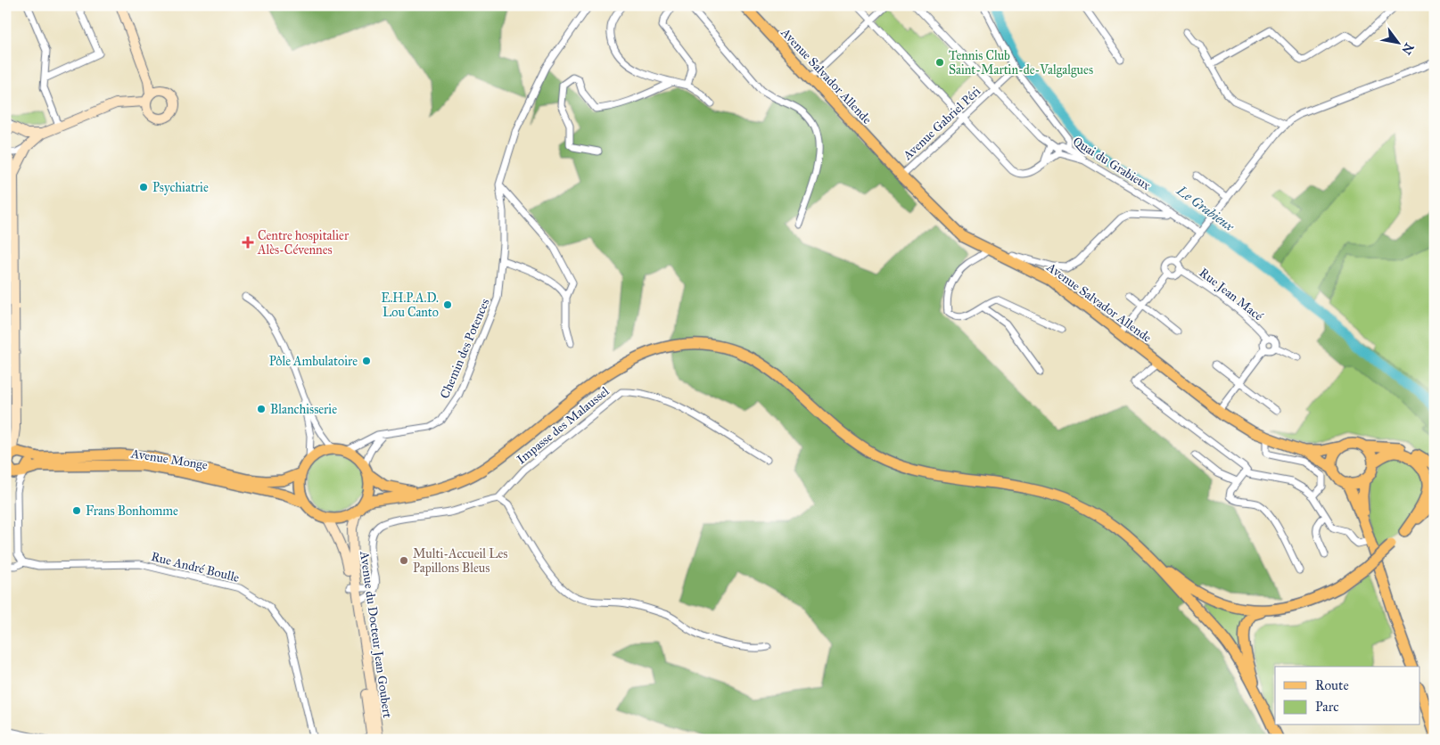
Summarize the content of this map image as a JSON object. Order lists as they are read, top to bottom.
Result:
{
  "streets": {
    "main road": ["Avenue Salvador Allende", "Avenue Monge"],
    "street": [
      "Avenue Gabriel Péri",
      "Quai du Grabieux",
      "Rue Jean Macé",
      "Chemin des Potences",
      "Impasse des Malaussel",
      "Rue André Boulle",
      "Avenue du Docteur Jean Goubert"
    ]
  },
  "crossings": [
    ["Avenue Salvador Allende", "Avenue Gabriel Péri"],
    ["Avenue Gabriel Péri", "Quai du Grabieux"],
    ["Chemin des Potences", "Avenue Monge"],
    ["Chemin des Potences", "Avenue du Docteur Jean Goubert"],
    ["Avenue Monge", "Avenue du Docteur Jean Goubert"]
  ],
  "water": ["Le Grabieux"],
  "places": {
    "other": [
      "Tennis Club Saint-Martin-de-Valgalgues",
      "Psychiatrie",
      "E.H.P.A.D. Lou Canto",
      "Pôle Ambulatoire",
      "Blanchisserie",
      "Frans Bonhomme",
      "Multi-Accueil Les Papillons Bleus"
    ],
    "health": ["Centre hospitalier Alès-Cévennes"]
  },
  "legend": ["Route", "Parc"],
  "north": "bottom right"
}
